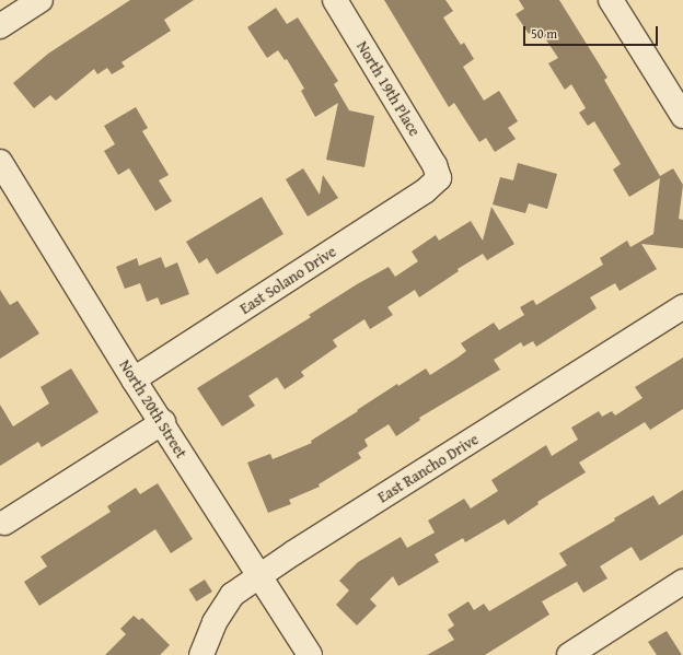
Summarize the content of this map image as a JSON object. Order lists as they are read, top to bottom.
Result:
{
  "streets": {
    "street": [
      "North 19th Place",
      "East Solano Drive",
      "North 20th Street",
      "East Rancho Drive"
    ]
  },
  "crossings": [
    ["North 19th Place", "East Solano Drive"],
    ["East Solano Drive", "North 20th Street"],
    ["North 20th Street", "East Rancho Drive"]
  ],
  "scale_bar": "50 m"
}
